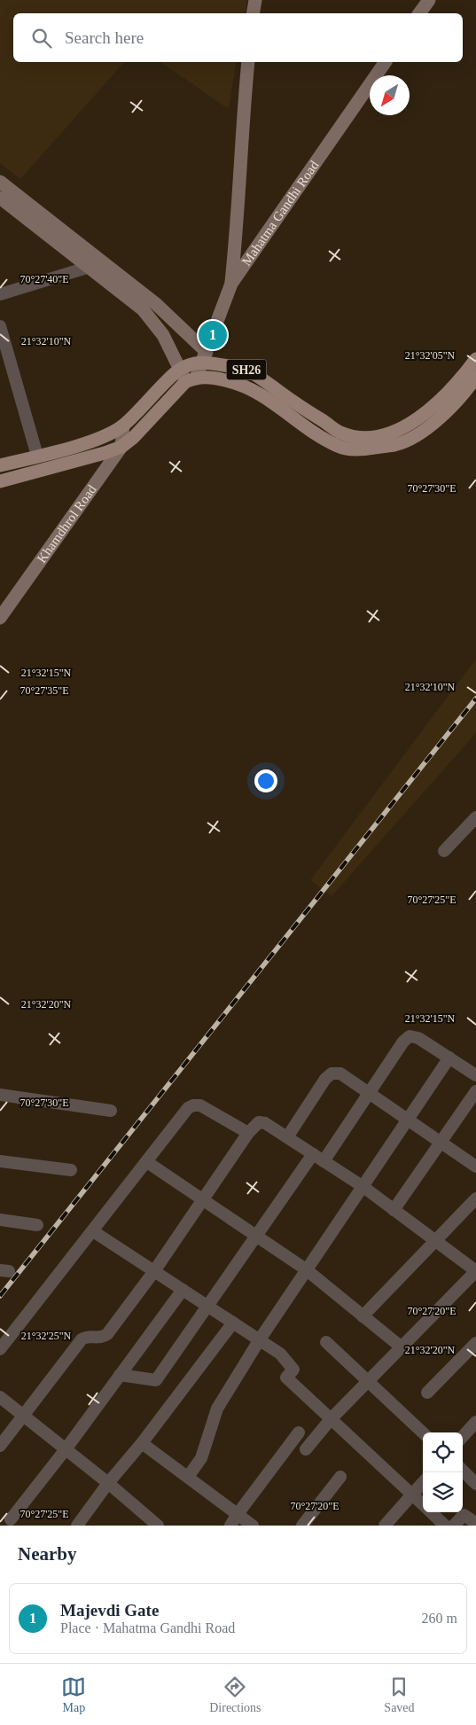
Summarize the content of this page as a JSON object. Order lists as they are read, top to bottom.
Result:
{
  "streets": {
    "main road": ["Mahatma Gandhi Road", "SH26", "Khamdhrol Road"]
  },
  "crossings": [
    ["Mahatma Gandhi Road", "SH26"]
  ],
  "north": "bottom left",
  "page": {
    "search": "Search here",
    "pins": "1",
    "heading": "Nearby",
    "list": [
      {
        "mark": "1",
        "name": "Majevdi Gate",
        "note": "Place · Mahatma Gandhi Road",
        "value": "260 m"
      }
    ],
    "nav": ["Map", "Directions", "Saved"]
  },
  "coordinates": [
    "70°27'40\"E",
    "21°32'10\"N",
    "21°32'05\"N",
    "70°27'30\"E",
    "21°32'15\"N",
    "70°27'35\"E",
    "70°27'25\"E",
    "21°32'20\"N",
    "70°27'20\"E",
    "21°32'25\"N"
  ]
}
